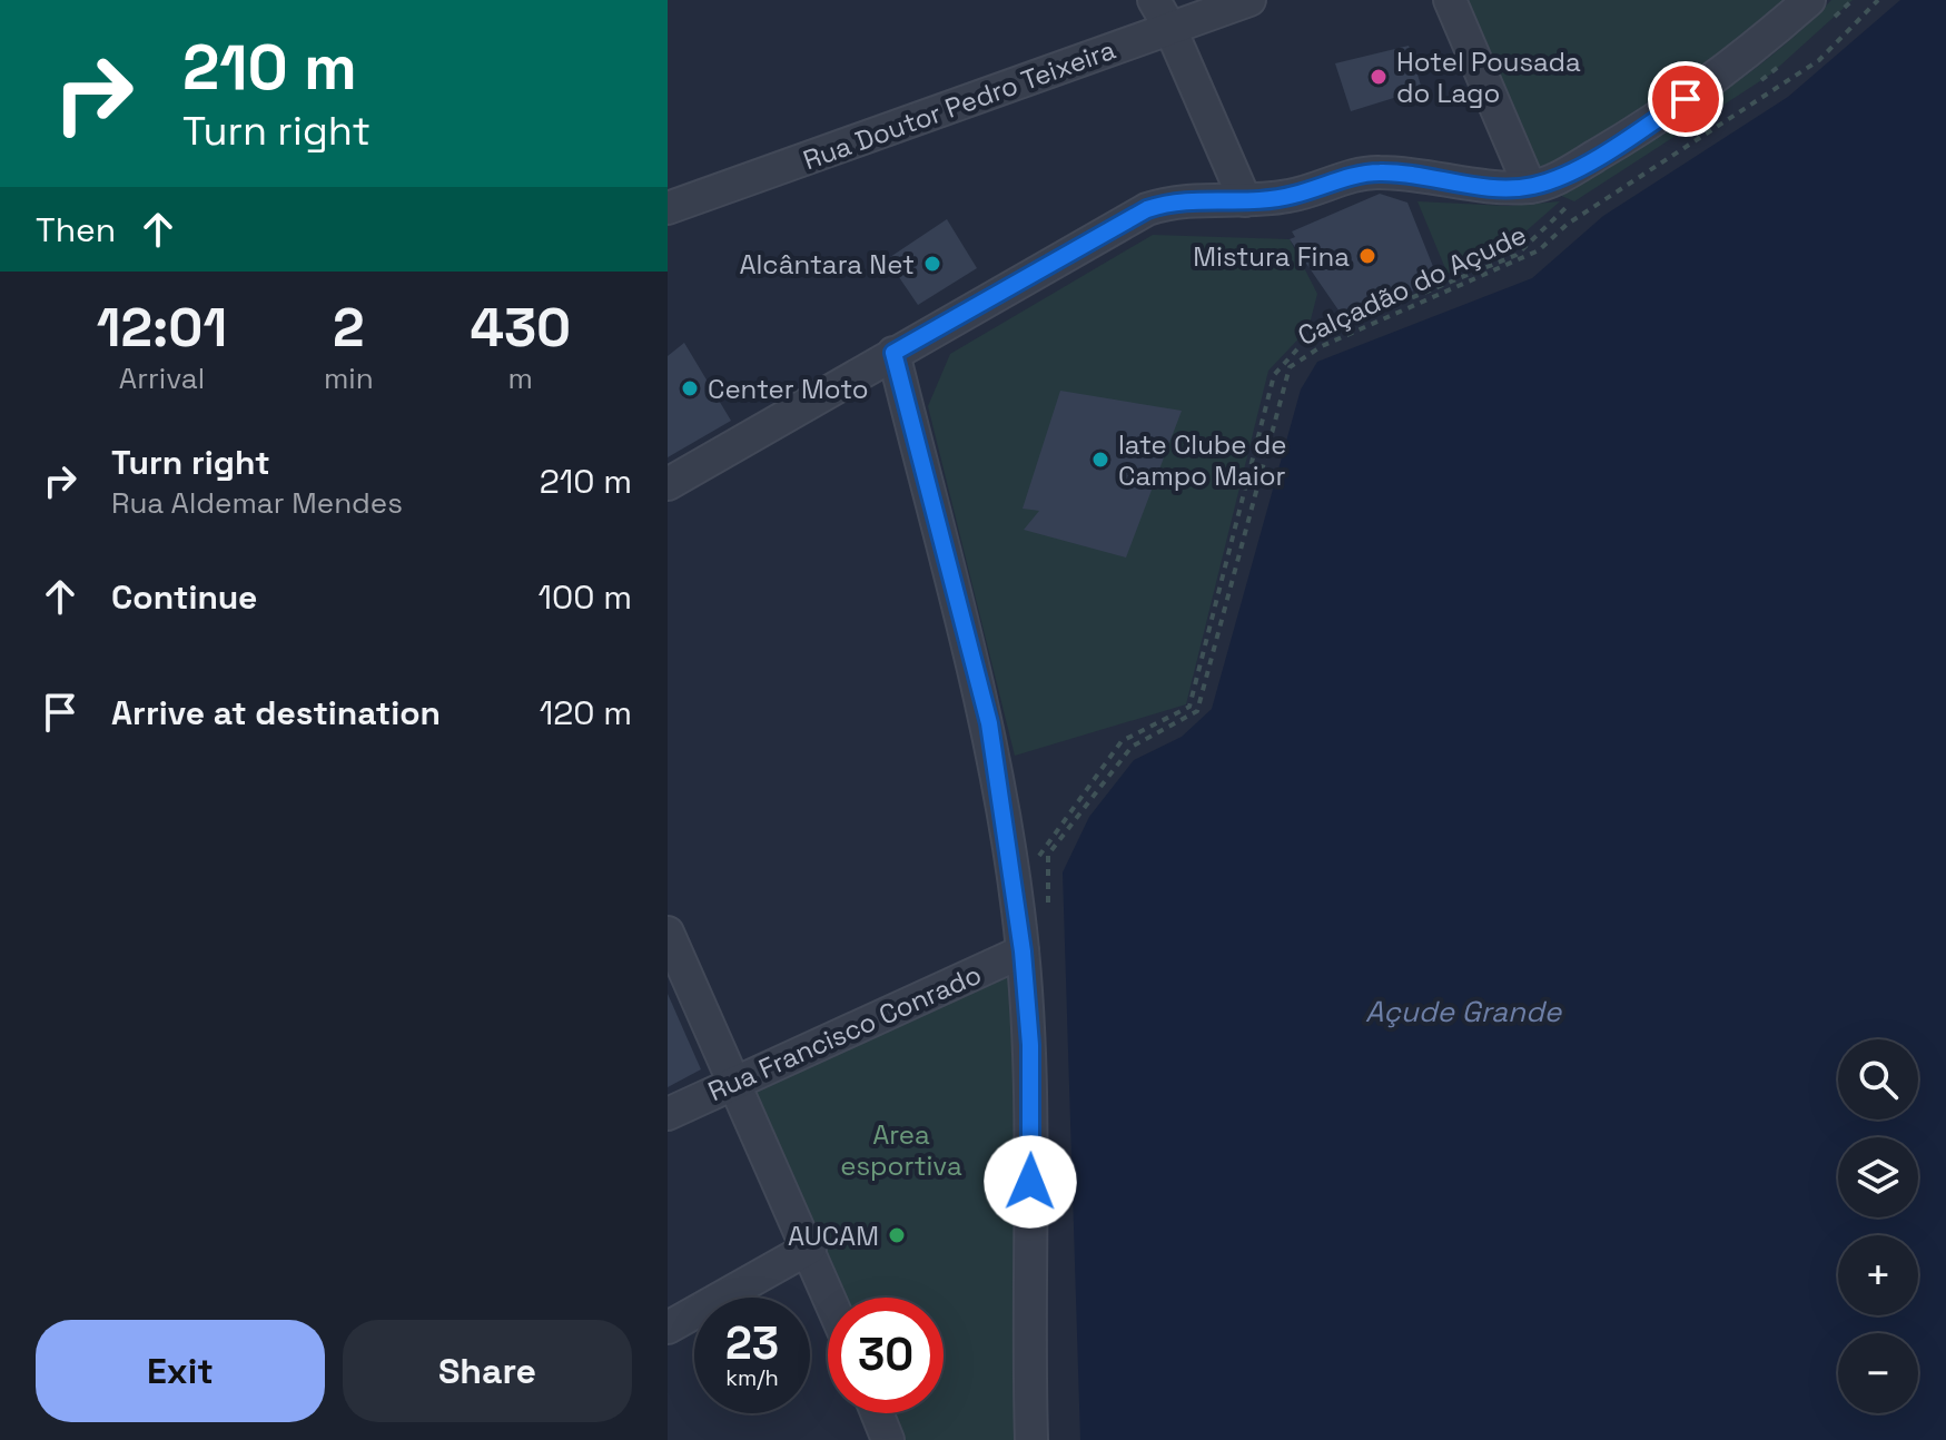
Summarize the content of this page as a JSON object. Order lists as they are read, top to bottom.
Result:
{
  "streets": {
    "street": ["Rua Doutor Pedro Teixeira", "Rua Francisco Conrado"],
    "path": ["Calçadão do Açude"]
  },
  "water": ["Açude Grande"],
  "parks": ["Area esportiva"],
  "places": [
    "Hotel Pousada do Lago",
    "Mistura Fina",
    "Alcântara Net",
    "Center Moto",
    "Iate Clube de Campo Maior",
    "AUCAM"
  ],
  "page": {
    "turn": ["210 m", "Turn right"],
    "then": "Then",
    "eta": [
      "12:01",
      "Arrival",
      "2",
      "min",
      "430",
      "m"
    ],
    "list": [
      {
        "name": "Turn right",
        "note": "Rua Aldemar Mendes",
        "value": "210 m"
      },
      {
        "name": "Continue",
        "value": "100 m"
      },
      {
        "name": "Arrive at destination",
        "value": "120 m"
      }
    ],
    "map_buttons": ["+", "−"],
    "speed": "23 km/h",
    "limit": "30",
    "buttons": ["Exit", "Share"]
  }
}
